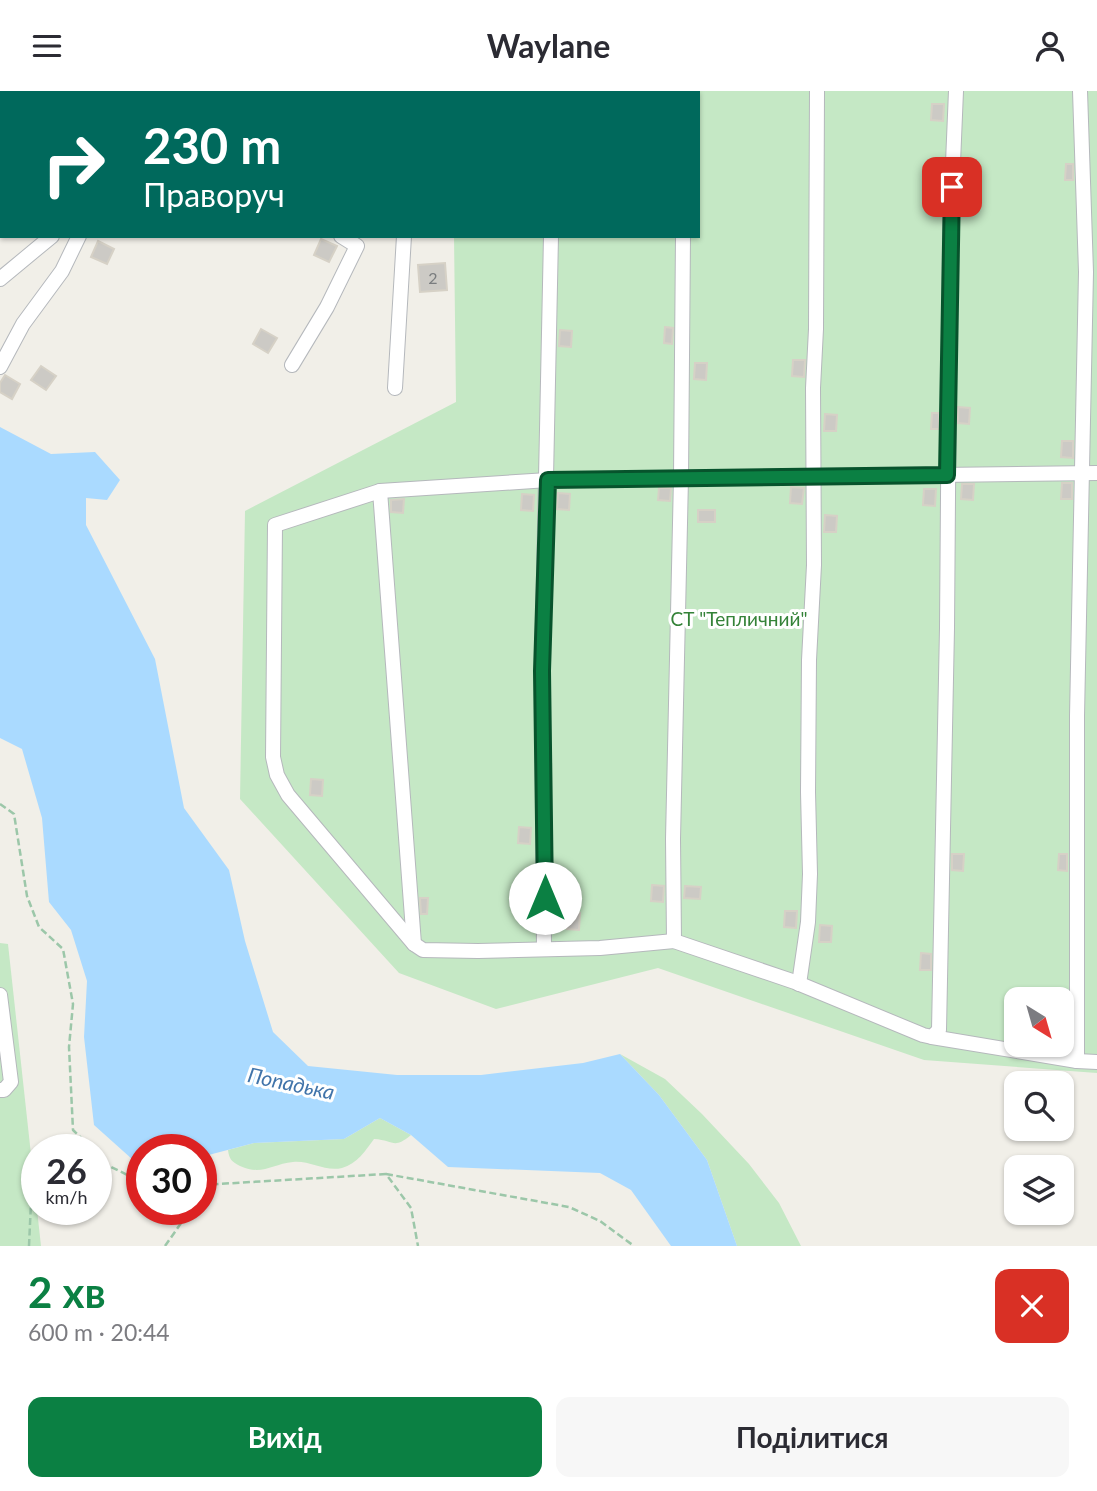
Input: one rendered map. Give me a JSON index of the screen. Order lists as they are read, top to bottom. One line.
{"water":["Попадька"],"parks":["СТ \"Тепличний\""],"house_numbers":["2"],"north":"bottom right","page":{"header":"Waylane","turn":["230 m","Праворуч"],"speed":"26 km/h","limit":"30","heading":["2 хв","600 m · 20:44"],"buttons":["Вихід","Поділитися"]}}
